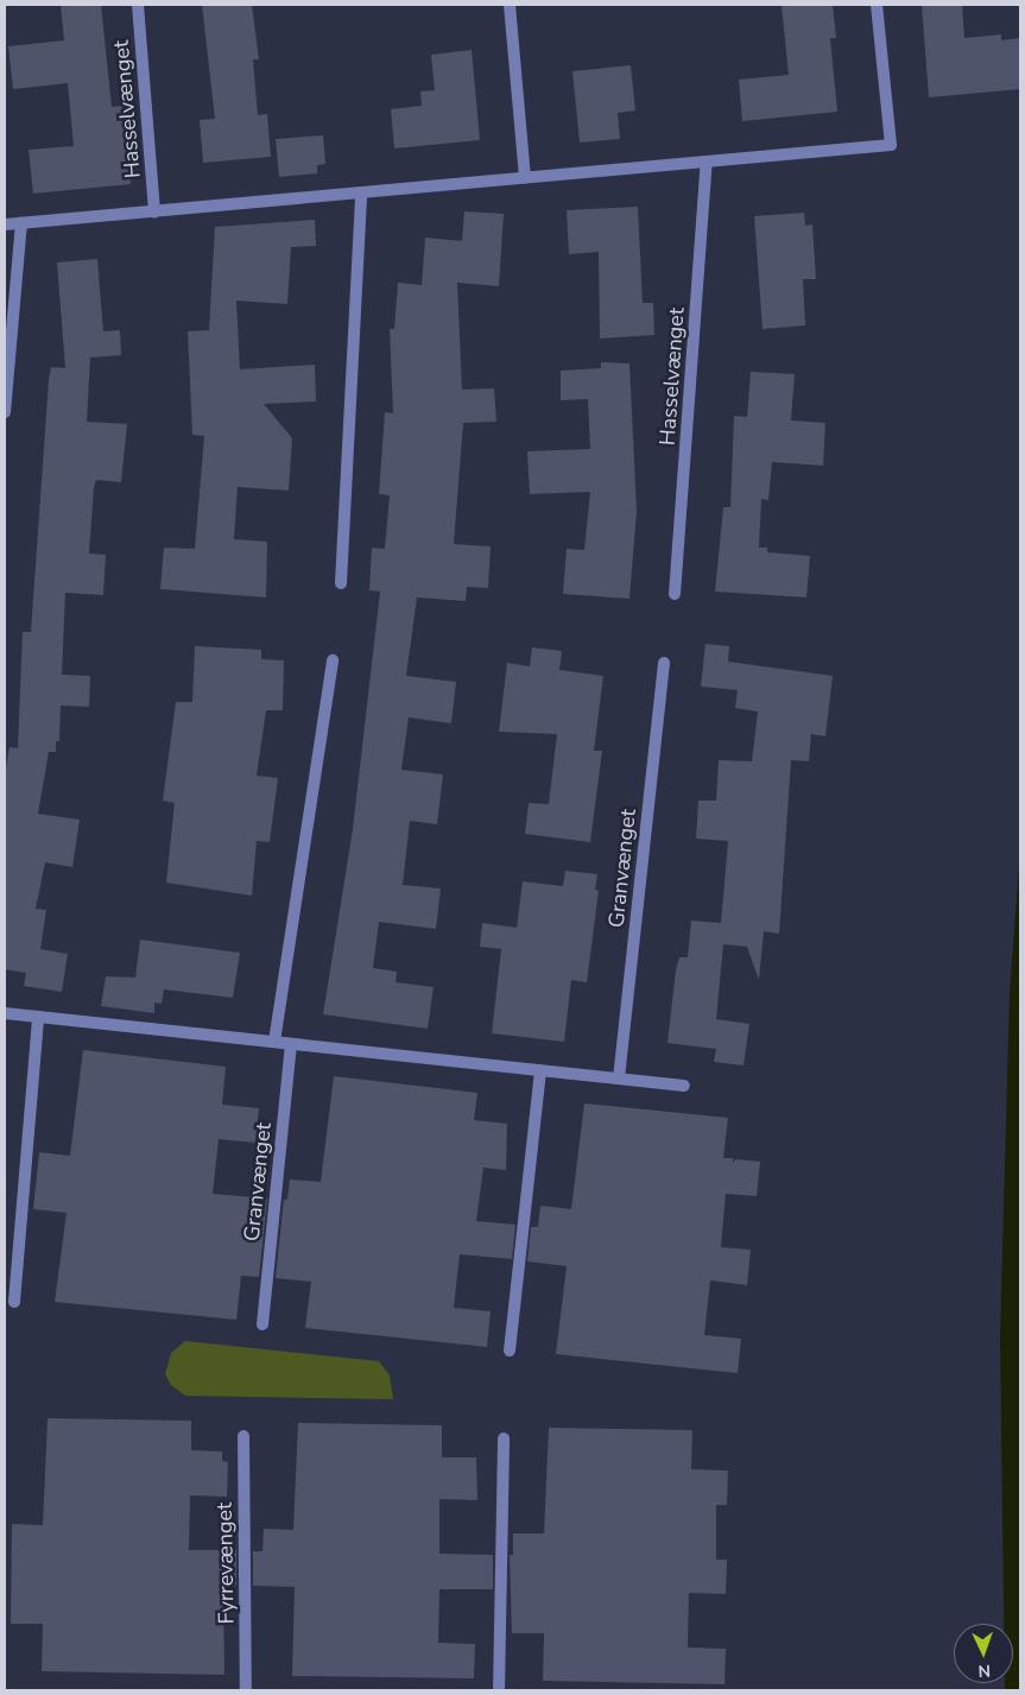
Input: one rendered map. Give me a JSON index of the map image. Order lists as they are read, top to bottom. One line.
{"streets":{"street":["Hasselvænget","Granvænget","Fyrrevænget"]},"north":"bottom"}
